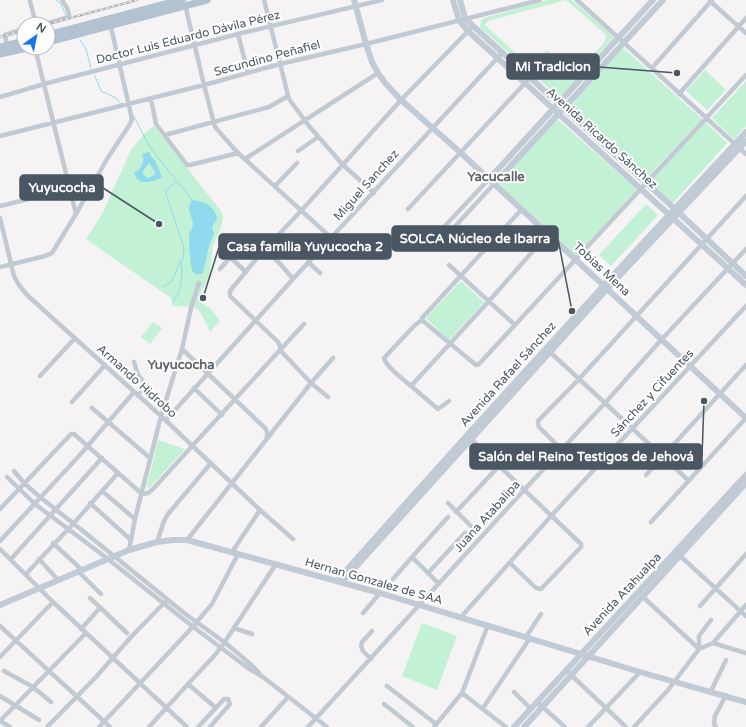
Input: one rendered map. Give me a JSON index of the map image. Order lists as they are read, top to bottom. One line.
{"streets":{"street":["Doctor Luis Eduardo Dávila Pérez","Secundino Peñafiel","Avenida Ricardo Sánchez","Miguel Sanchez","Tobias Mena","Avenida Rafael Sánchez","Armando Hidrobo","Sánchez y Cifuentes","Juana Atabalipa","Hernan Gonzalez de SAA","Avenida Atahualpa"]},"crossings":[["Doctor Luis Eduardo Dávila Pérez","Tobias Mena"],["Secundino Peñafiel","Avenida Ricardo Sánchez"],["Secundino Peñafiel","Tobias Mena"],["Avenida Ricardo Sánchez","Miguel Sanchez"],["Avenida Ricardo Sánchez","Avenida Rafael Sánchez"],["Avenida Ricardo Sánchez","Juana Atabalipa"],["Miguel Sanchez","Tobias Mena"],["Miguel Sanchez","Armando Hidrobo"],["Tobias Mena","Avenida Rafael Sánchez"],["Tobias Mena","Sánchez y Cifuentes"],["Tobias Mena","Juana Atabalipa"],["Avenida Rafael Sánchez","Hernan Gonzalez de SAA"],["Sánchez y Cifuentes","Hernan Gonzalez de SAA"],["Juana Atabalipa","Hernan Gonzalez de SAA"],["Hernan Gonzalez de SAA","Avenida Atahualpa"]],"districts":["Yacucalle","Yuyucocha"],"places":["Mi Tradicion","Yuyucocha","Casa familia Yuyucocha 2","SOLCA Núcleo de Ibarra","Salón del Reino Testigos de Jehová"],"north":"top right"}
